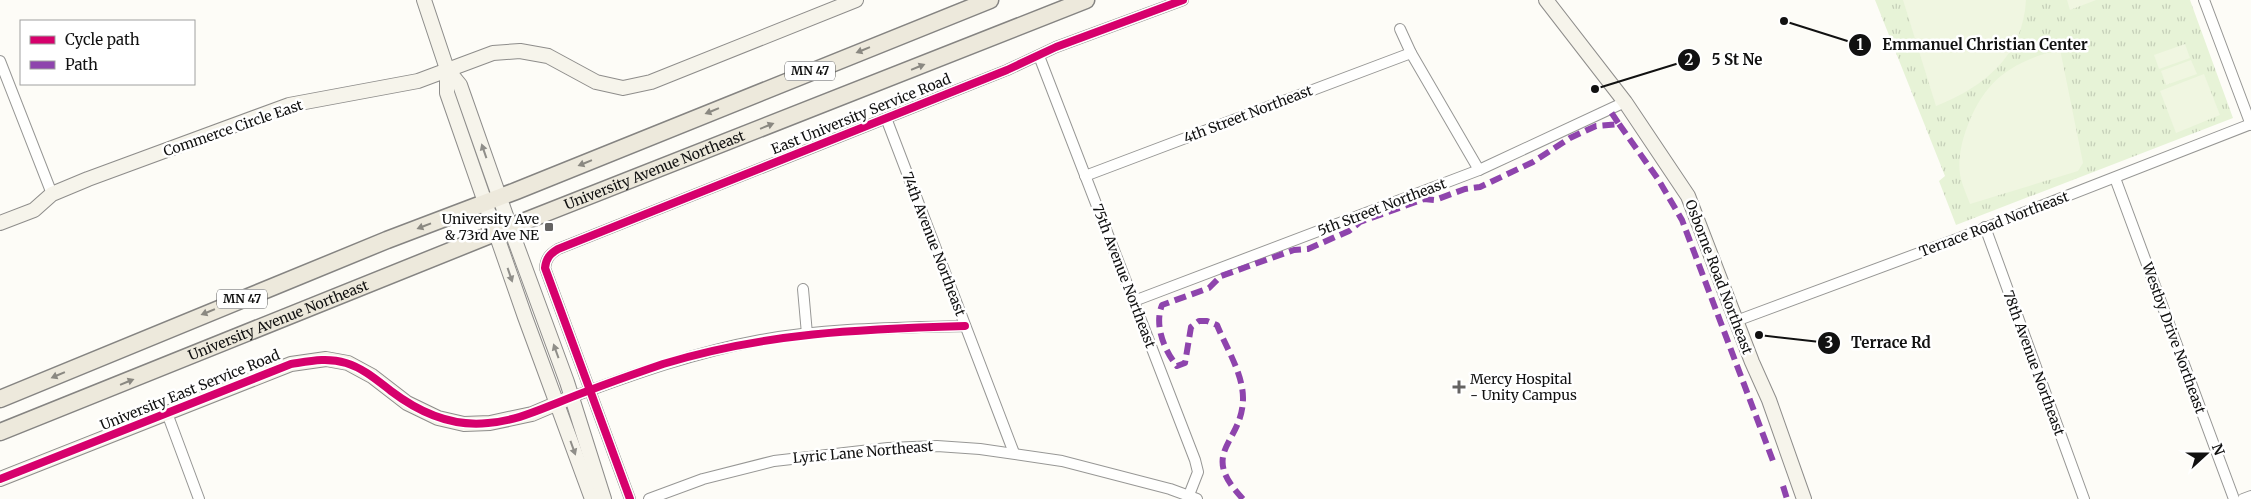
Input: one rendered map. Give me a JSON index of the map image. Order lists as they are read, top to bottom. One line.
{"streets":{"main road":["MN 47","University Avenue Northeast"],"street":["East University Service Road","4th Street Northeast","Commerce Circle East","5th Street Northeast","Terrace Road Northeast","74th Avenue Northeast","75th Avenue Northeast","Osborne Road Northeast","Westby Drive Northeast","78th Avenue Northeast","University East Service Road","Lyric Lane Northeast"]},"crossings":[["East University Service Road","74th Avenue Northeast"],["East University Service Road","75th Avenue Northeast"],["4th Street Northeast","75th Avenue Northeast"],["5th Street Northeast","75th Avenue Northeast"],["5th Street Northeast","Osborne Road Northeast"],["Terrace Road Northeast","Osborne Road Northeast"],["Terrace Road Northeast","Westby Drive Northeast"],["Terrace Road Northeast","78th Avenue Northeast"],["74th Avenue Northeast","Lyric Lane Northeast"],["75th Avenue Northeast","Lyric Lane Northeast"]],"places":{"other":["Emmanuel Christian Center","5 St Ne","Terrace Rd"],"transit":["University Ave & 73rd Ave NE"],"health":["Mercy Hospital - Unity Campus"]},"legend":["Cycle path","Path"],"north":"right"}
